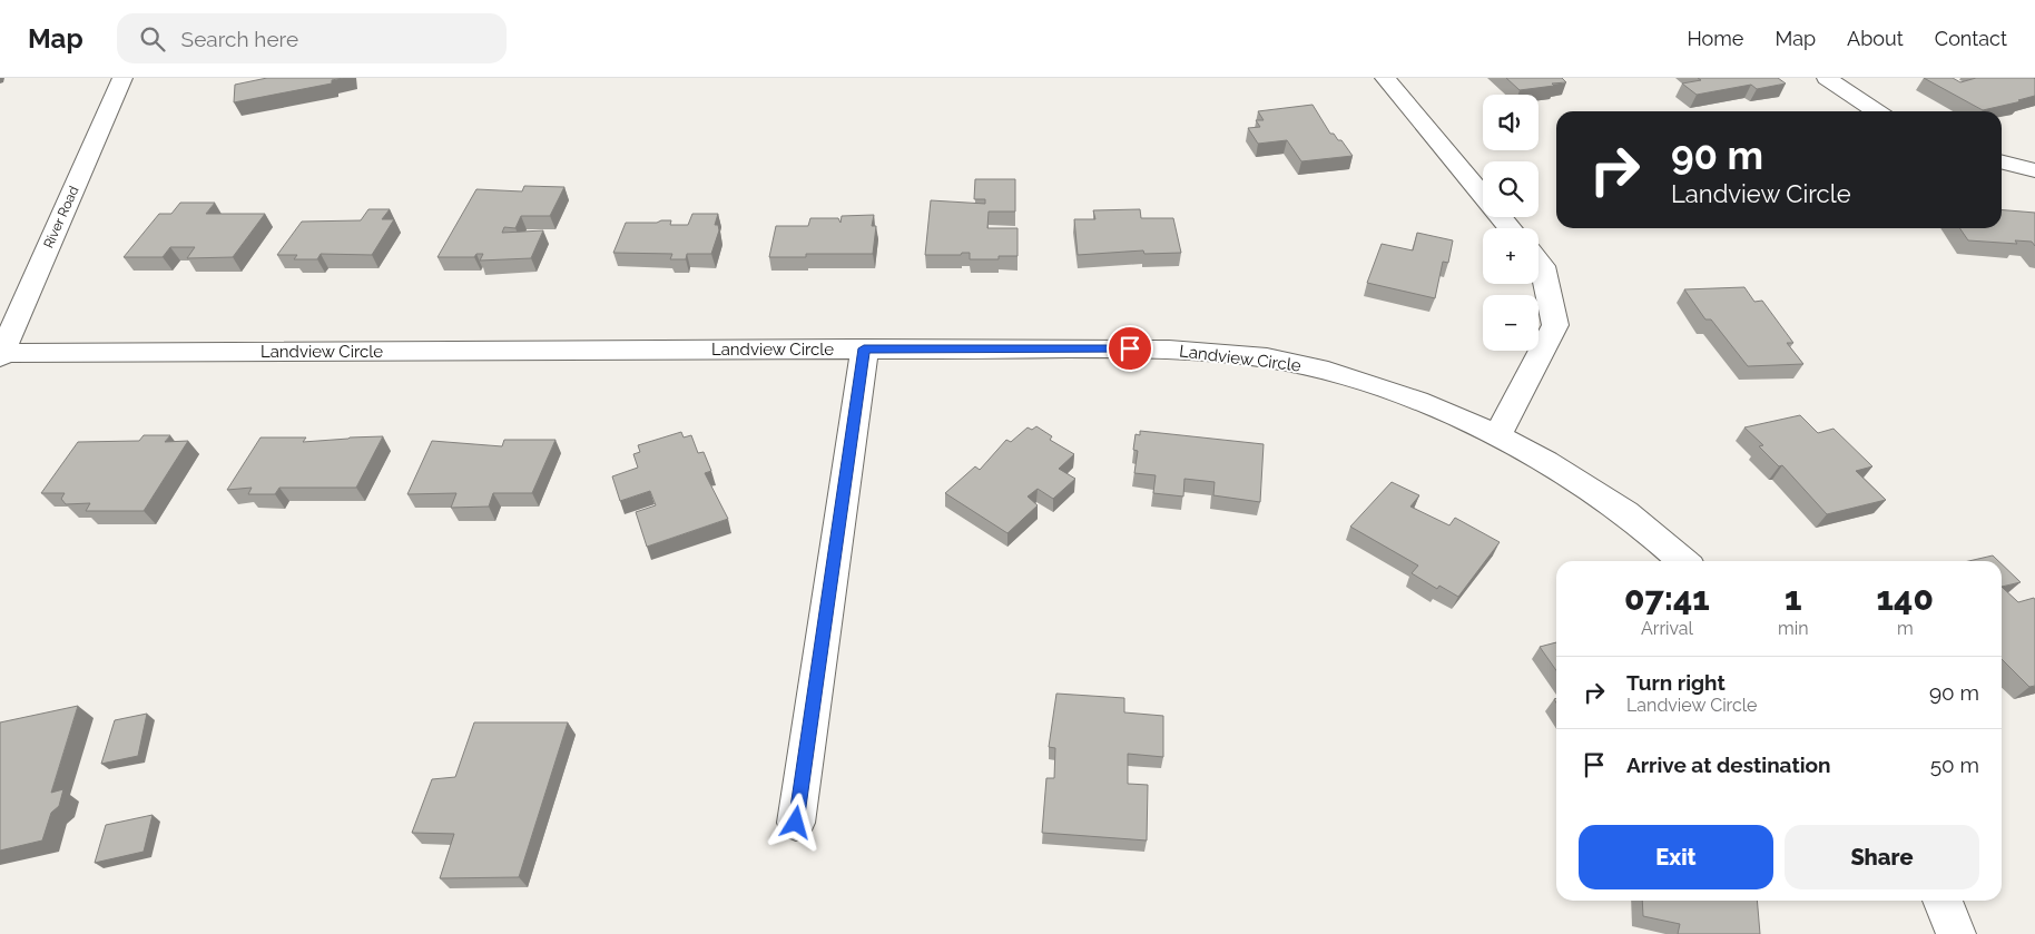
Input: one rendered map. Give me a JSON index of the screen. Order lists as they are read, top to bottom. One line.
{"streets":{"street":["River Road","Landview Circle"]},"crossings":[["River Road","Landview Circle"]],"page":{"header":"Map","search":"Search here","nav":["Home","Map","About","Contact"],"map_buttons":["+","−"],"turn":["90 m","Landview Circle"],"eta":["07:41","Arrival","1","min","140","m"],"list":[{"name":"Turn right","note":"Landview Circle","value":"90 m"},{"name":"Arrive at destination","value":"50 m"}],"buttons":["Exit","Share"]}}
